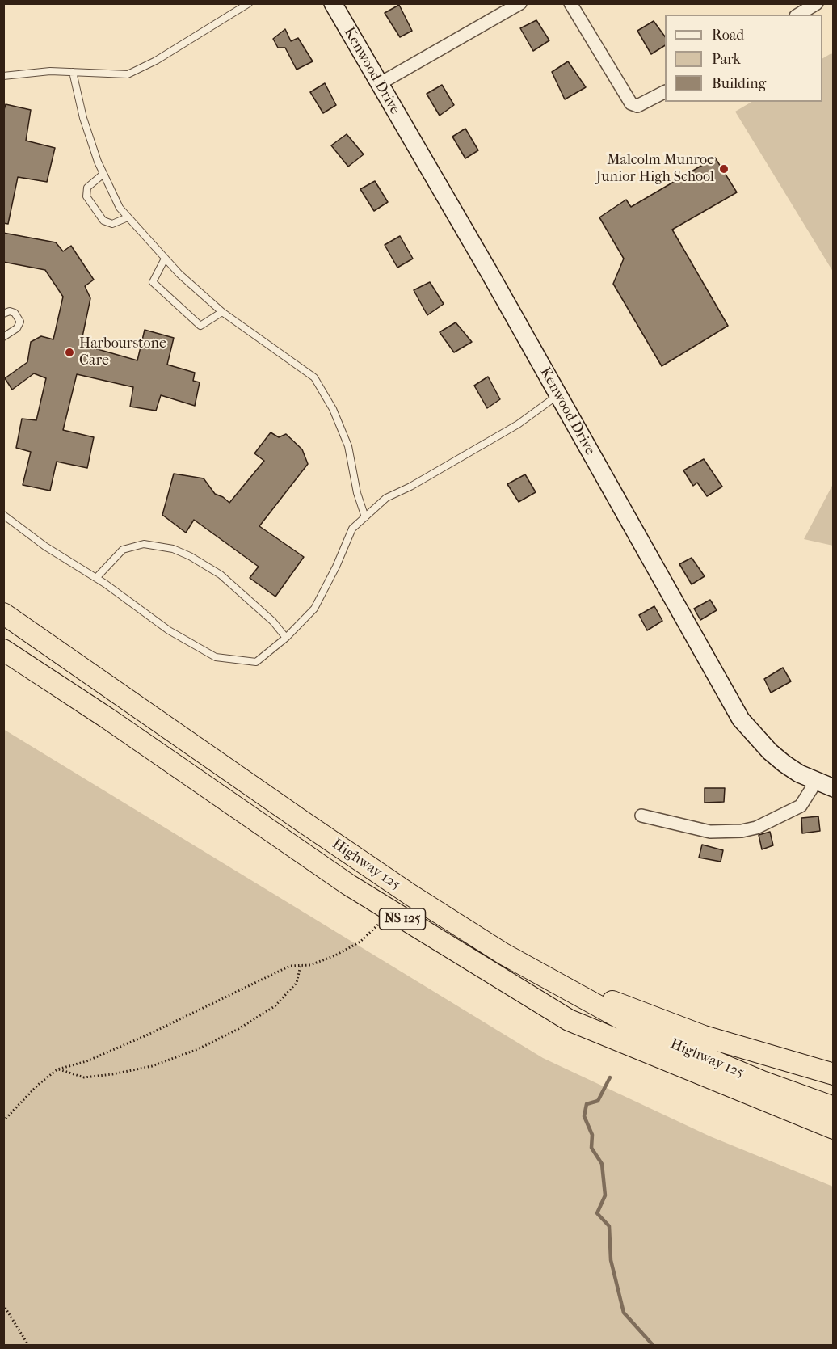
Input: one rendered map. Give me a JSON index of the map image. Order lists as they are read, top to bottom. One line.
{"streets":{"highway":["Highway 125","NS 125"],"street":["Kenwood Drive"]},"places":["Malcolm Munroe Junior High School","Harbourstone Care"],"legend":["Road","Park","Building"]}
